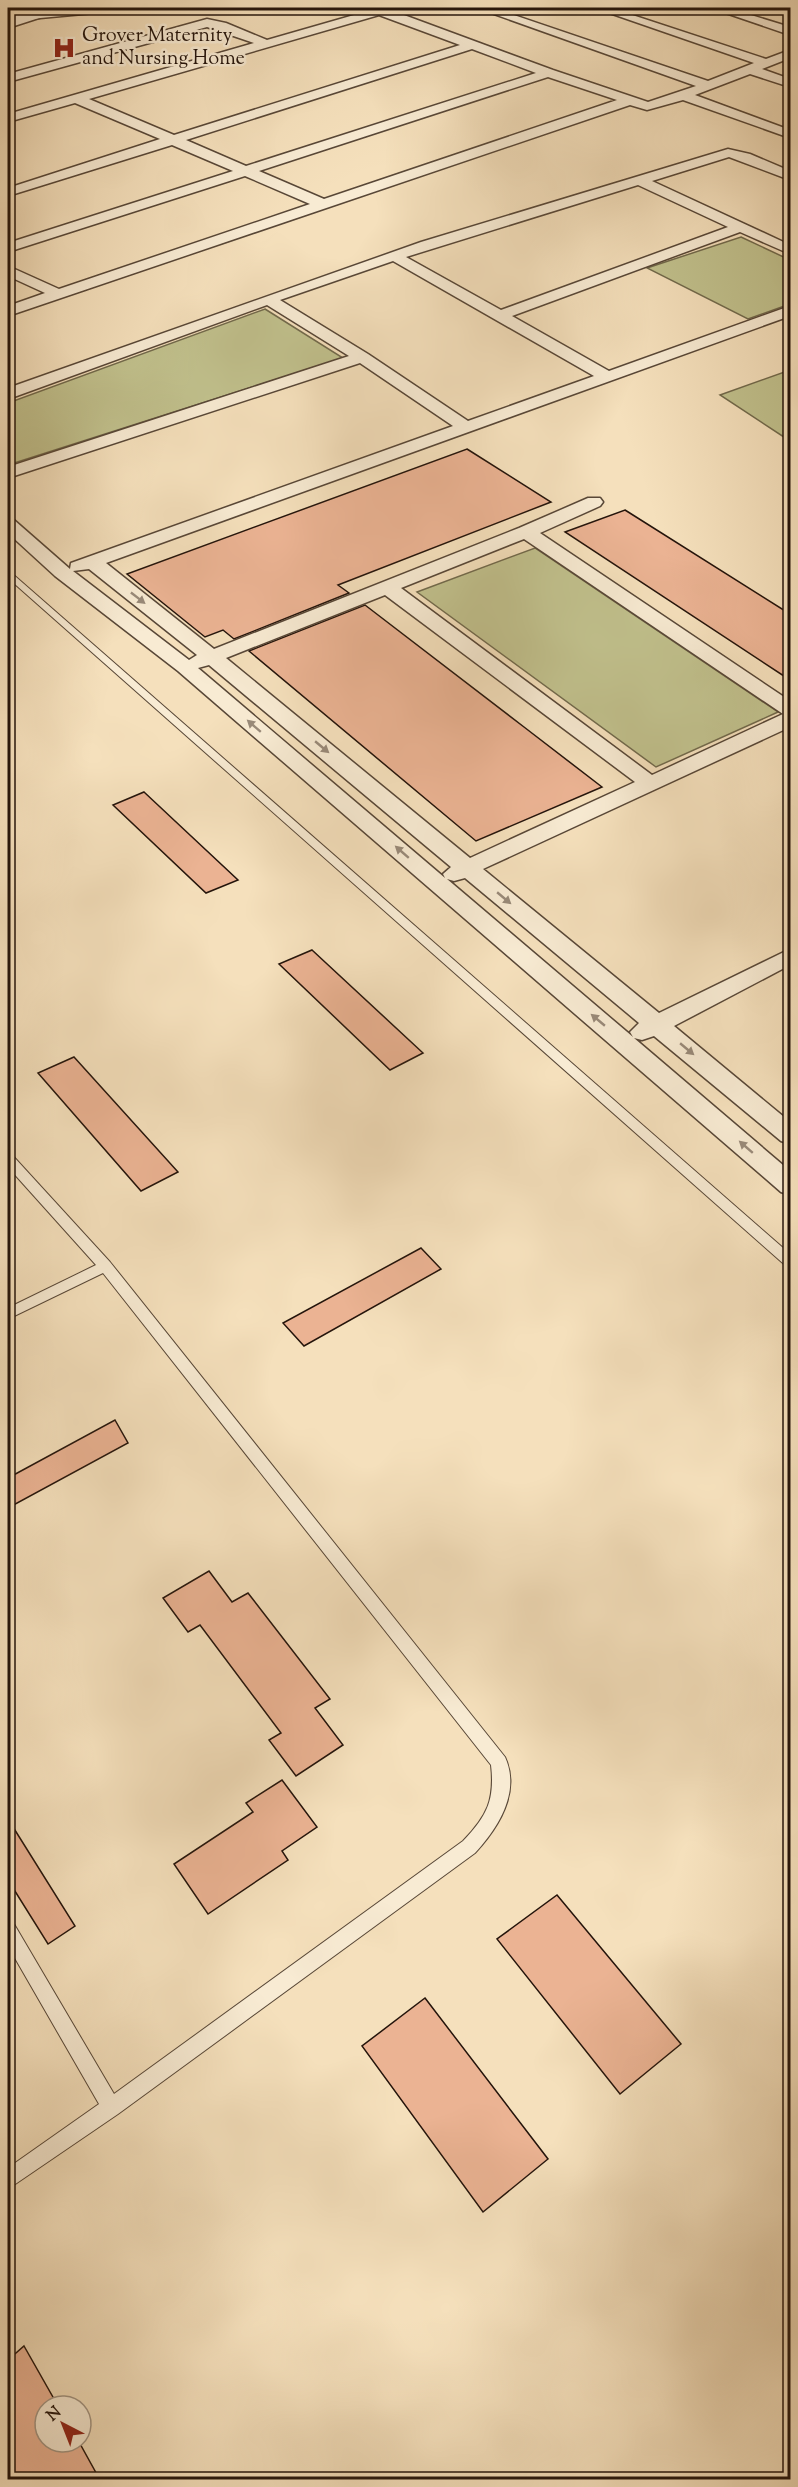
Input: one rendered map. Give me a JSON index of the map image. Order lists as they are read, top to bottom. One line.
{"places":{"hospital":["Grover Maternity and Nursing Home"]},"north":"top left"}
